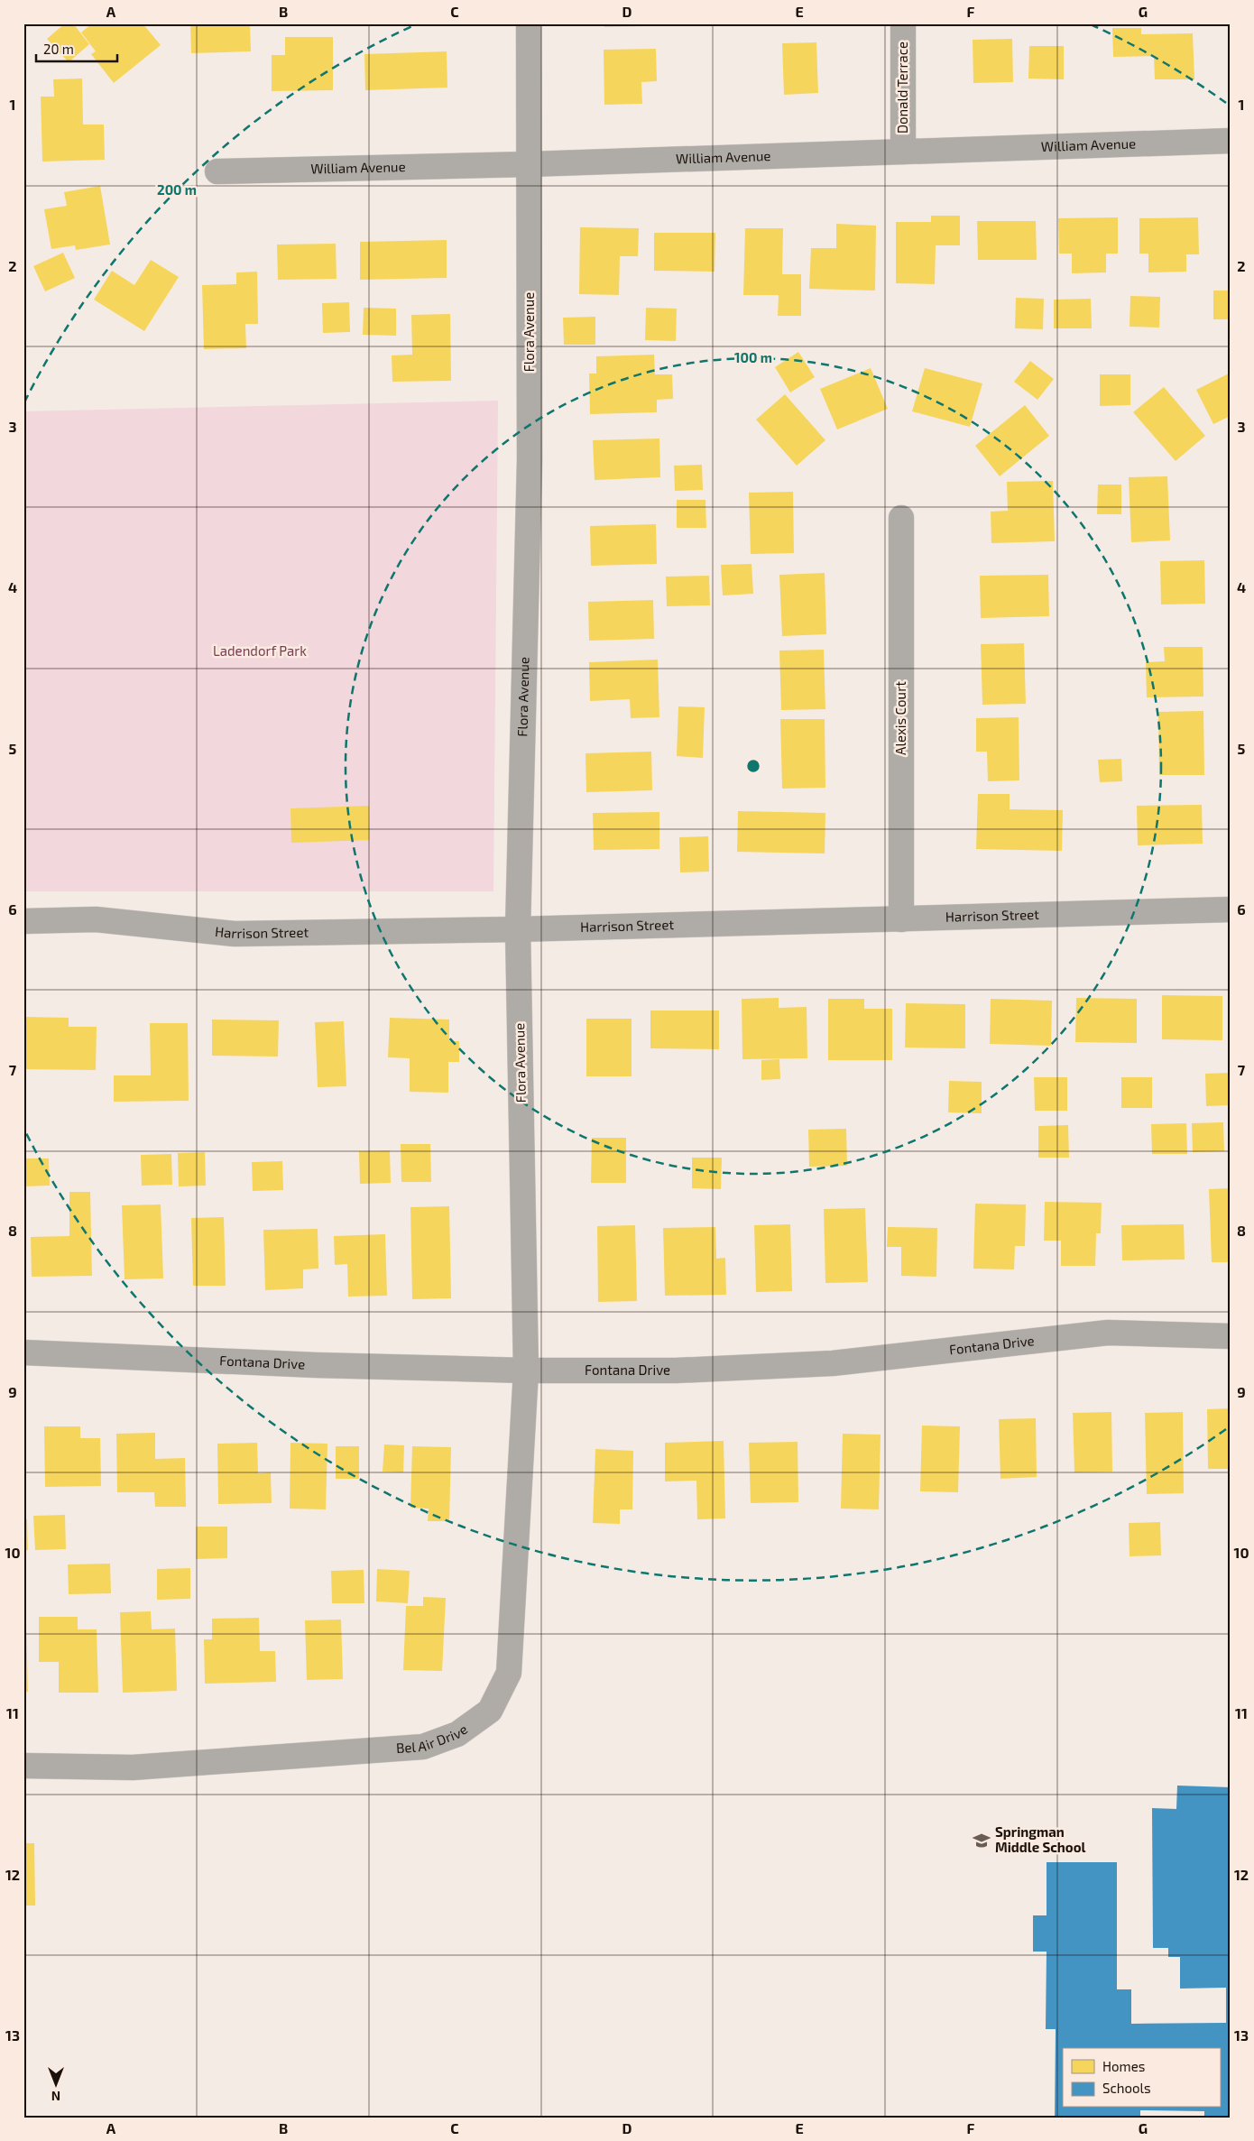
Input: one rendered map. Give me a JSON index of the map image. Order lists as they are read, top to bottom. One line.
{"streets":{"street":["Donald Terrace","William Avenue","Flora Avenue","Alexis Court","Harrison Street","Fontana Drive","Bel Air Drive"]},"crossings":[["Donald Terrace","William Avenue"],["William Avenue","Flora Avenue"],["Flora Avenue","Harrison Street"],["Flora Avenue","Fontana Drive"],["Flora Avenue","Bel Air Drive"],["Alexis Court","Harrison Street"],["Fontana Drive","Bel Air Drive"]],"parks":["Ladendorf Park"],"places":{"school or university":["Springman Middle School"]},"legend":["Homes","Schools"],"scale_bar":"20 m","north":"bottom","grid":{"columns":["A","B","C","D","E","F","G"],"rows":["1","2","3","4","5","6","7","8","9","10","11","12","13"]},"rings":["200 m","100 m"]}
